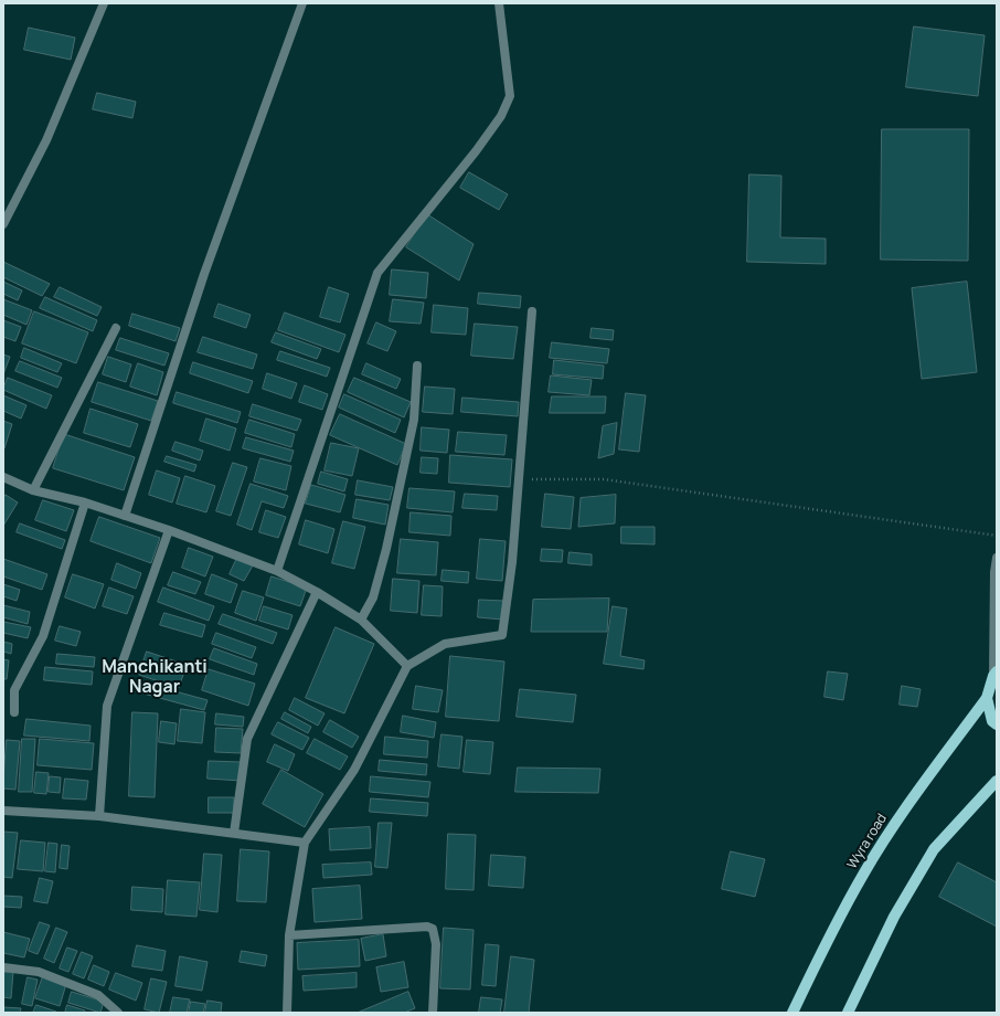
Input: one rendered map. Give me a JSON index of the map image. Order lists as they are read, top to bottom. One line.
{"streets":{"main road":["Wyra road"]},"districts":["Manchikanti Nagar"]}
